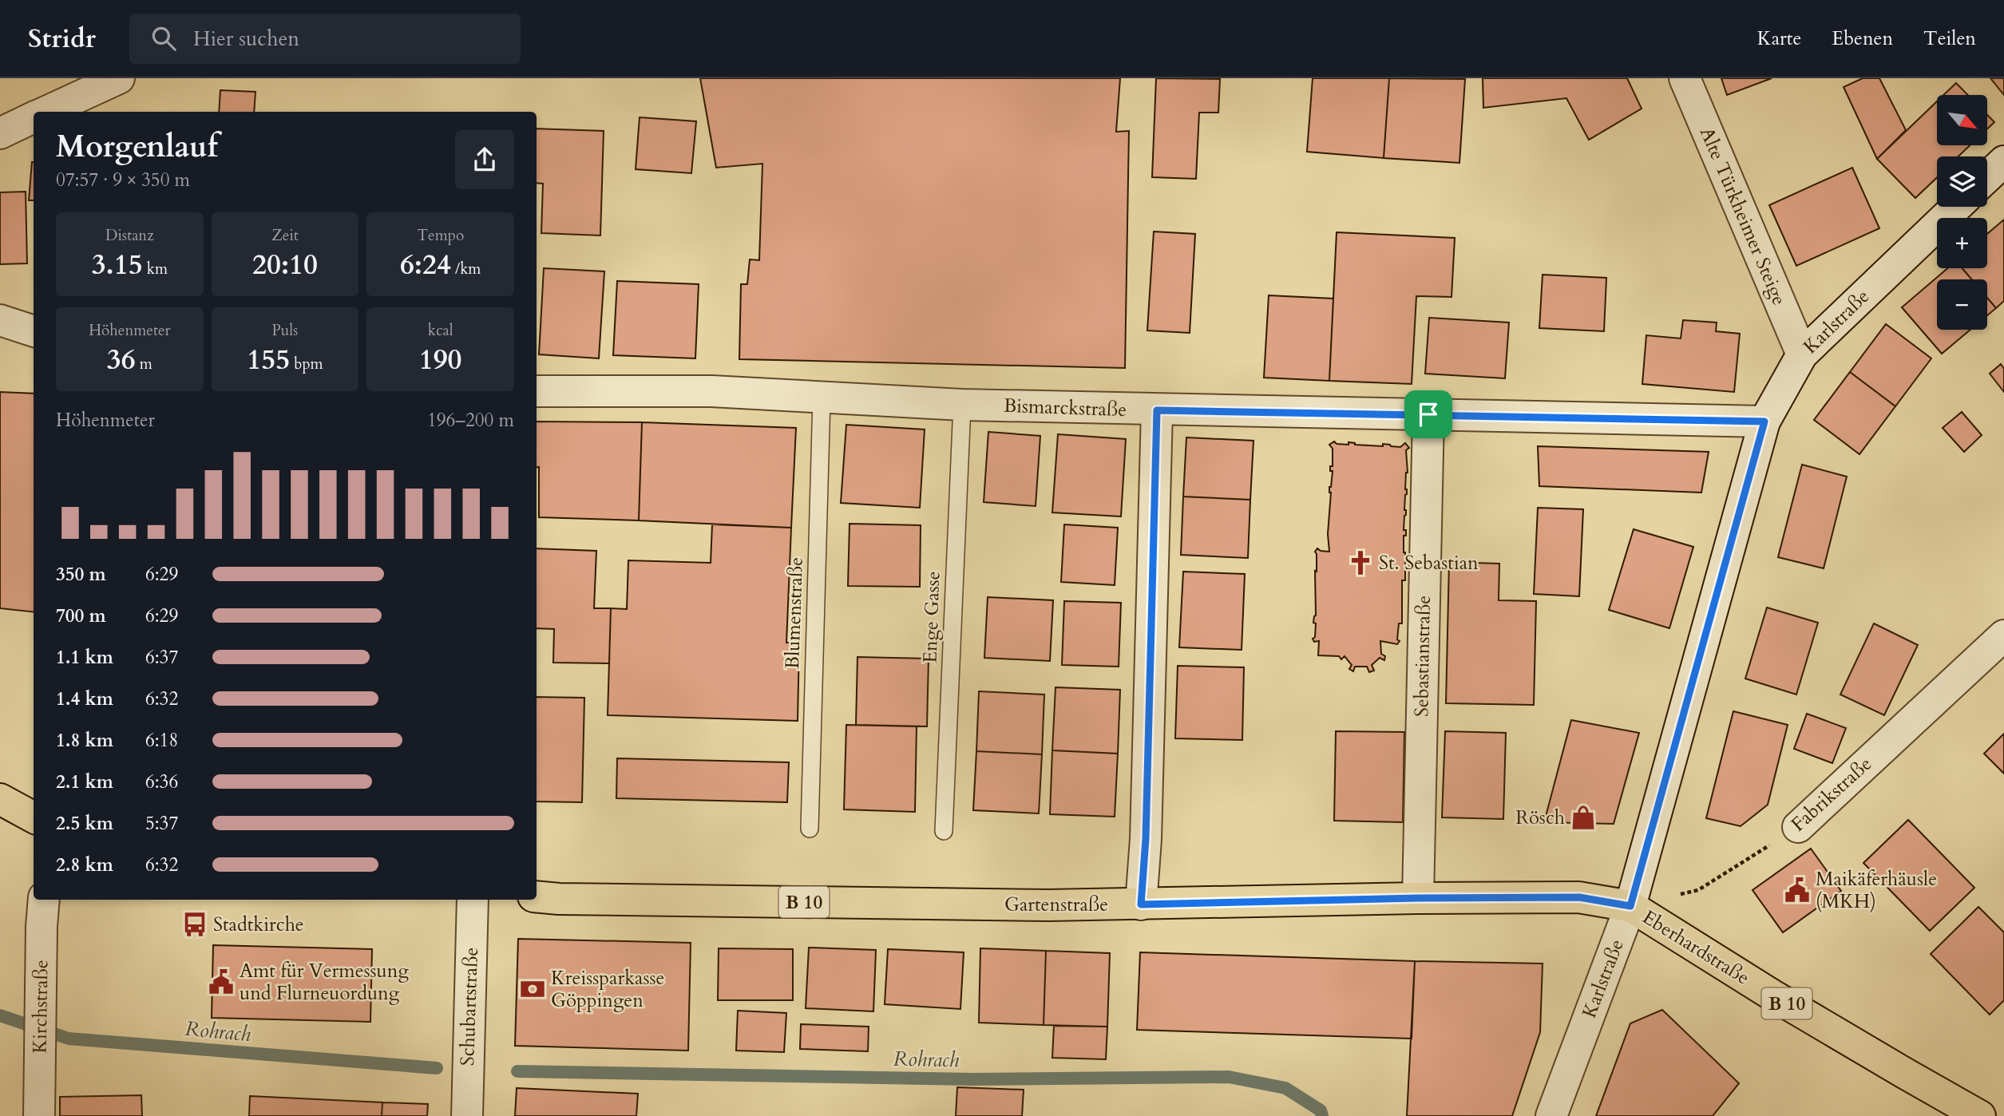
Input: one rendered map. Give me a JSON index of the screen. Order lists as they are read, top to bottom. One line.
{"streets":{"main road":["B 10","Gartenstraße","Eberhardstraße"],"street":["Alte Türkheimer Steige","Karlstraße","Bismarckstraße","Sebastianstraße","Fabrikstraße","Kirchstraße","Schubartstraße"],"lane":["Blumenstraße","Enge Gasse"]},"crossings":[["Alte Türkheimer Steige","Karlstraße"],["Karlstraße","Bismarckstraße"],["Karlstraße","Fabrikstraße"],["Karlstraße","Eberhardstraße"],["Bismarckstraße","Blumenstraße"],["Bismarckstraße","Enge Gasse"],["Bismarckstraße","Sebastianstraße"],["Sebastianstraße","Gartenstraße"],["Fabrikstraße","Eberhardstraße"],["Gartenstraße","Eberhardstraße"]],"water":["Rohrach"],"places":{"church":["St. Sebastian"],"shop":["Rösch"],"public building":["Maikäferhäusle (MKH)","Amt für Vermessung und Flurneuordung"],"bus stop":["Stadtkirche"],"bank":["Kreissparkasse Göppingen"]},"north":"bottom right","page":{"header":"Stridr","search":"Hier suchen","nav":["Karte","Ebenen","Teilen"],"map_buttons":["+","−"],"heading":["Morgenlauf","07:57 · 9 × 350 m"],"stats":[["Distanz","3.15 km"],["Zeit","20:10"],["Tempo","6:24 /km"],["Höhenmeter","36 m"],["Puls","155 bpm"],["kcal","190"]],"chart":["Höhenmeter","196–200 m"],"list":[{"name":"350 m","note":"6:29"},{"name":"700 m","note":"6:29"},{"name":"1.1 km","note":"6:37"},{"name":"1.4 km","note":"6:32"},{"name":"1.8 km","note":"6:18"},{"name":"2.1 km","note":"6:36"},{"name":"2.5 km","note":"5:37"},{"name":"2.8 km","note":"6:32"}]}}
